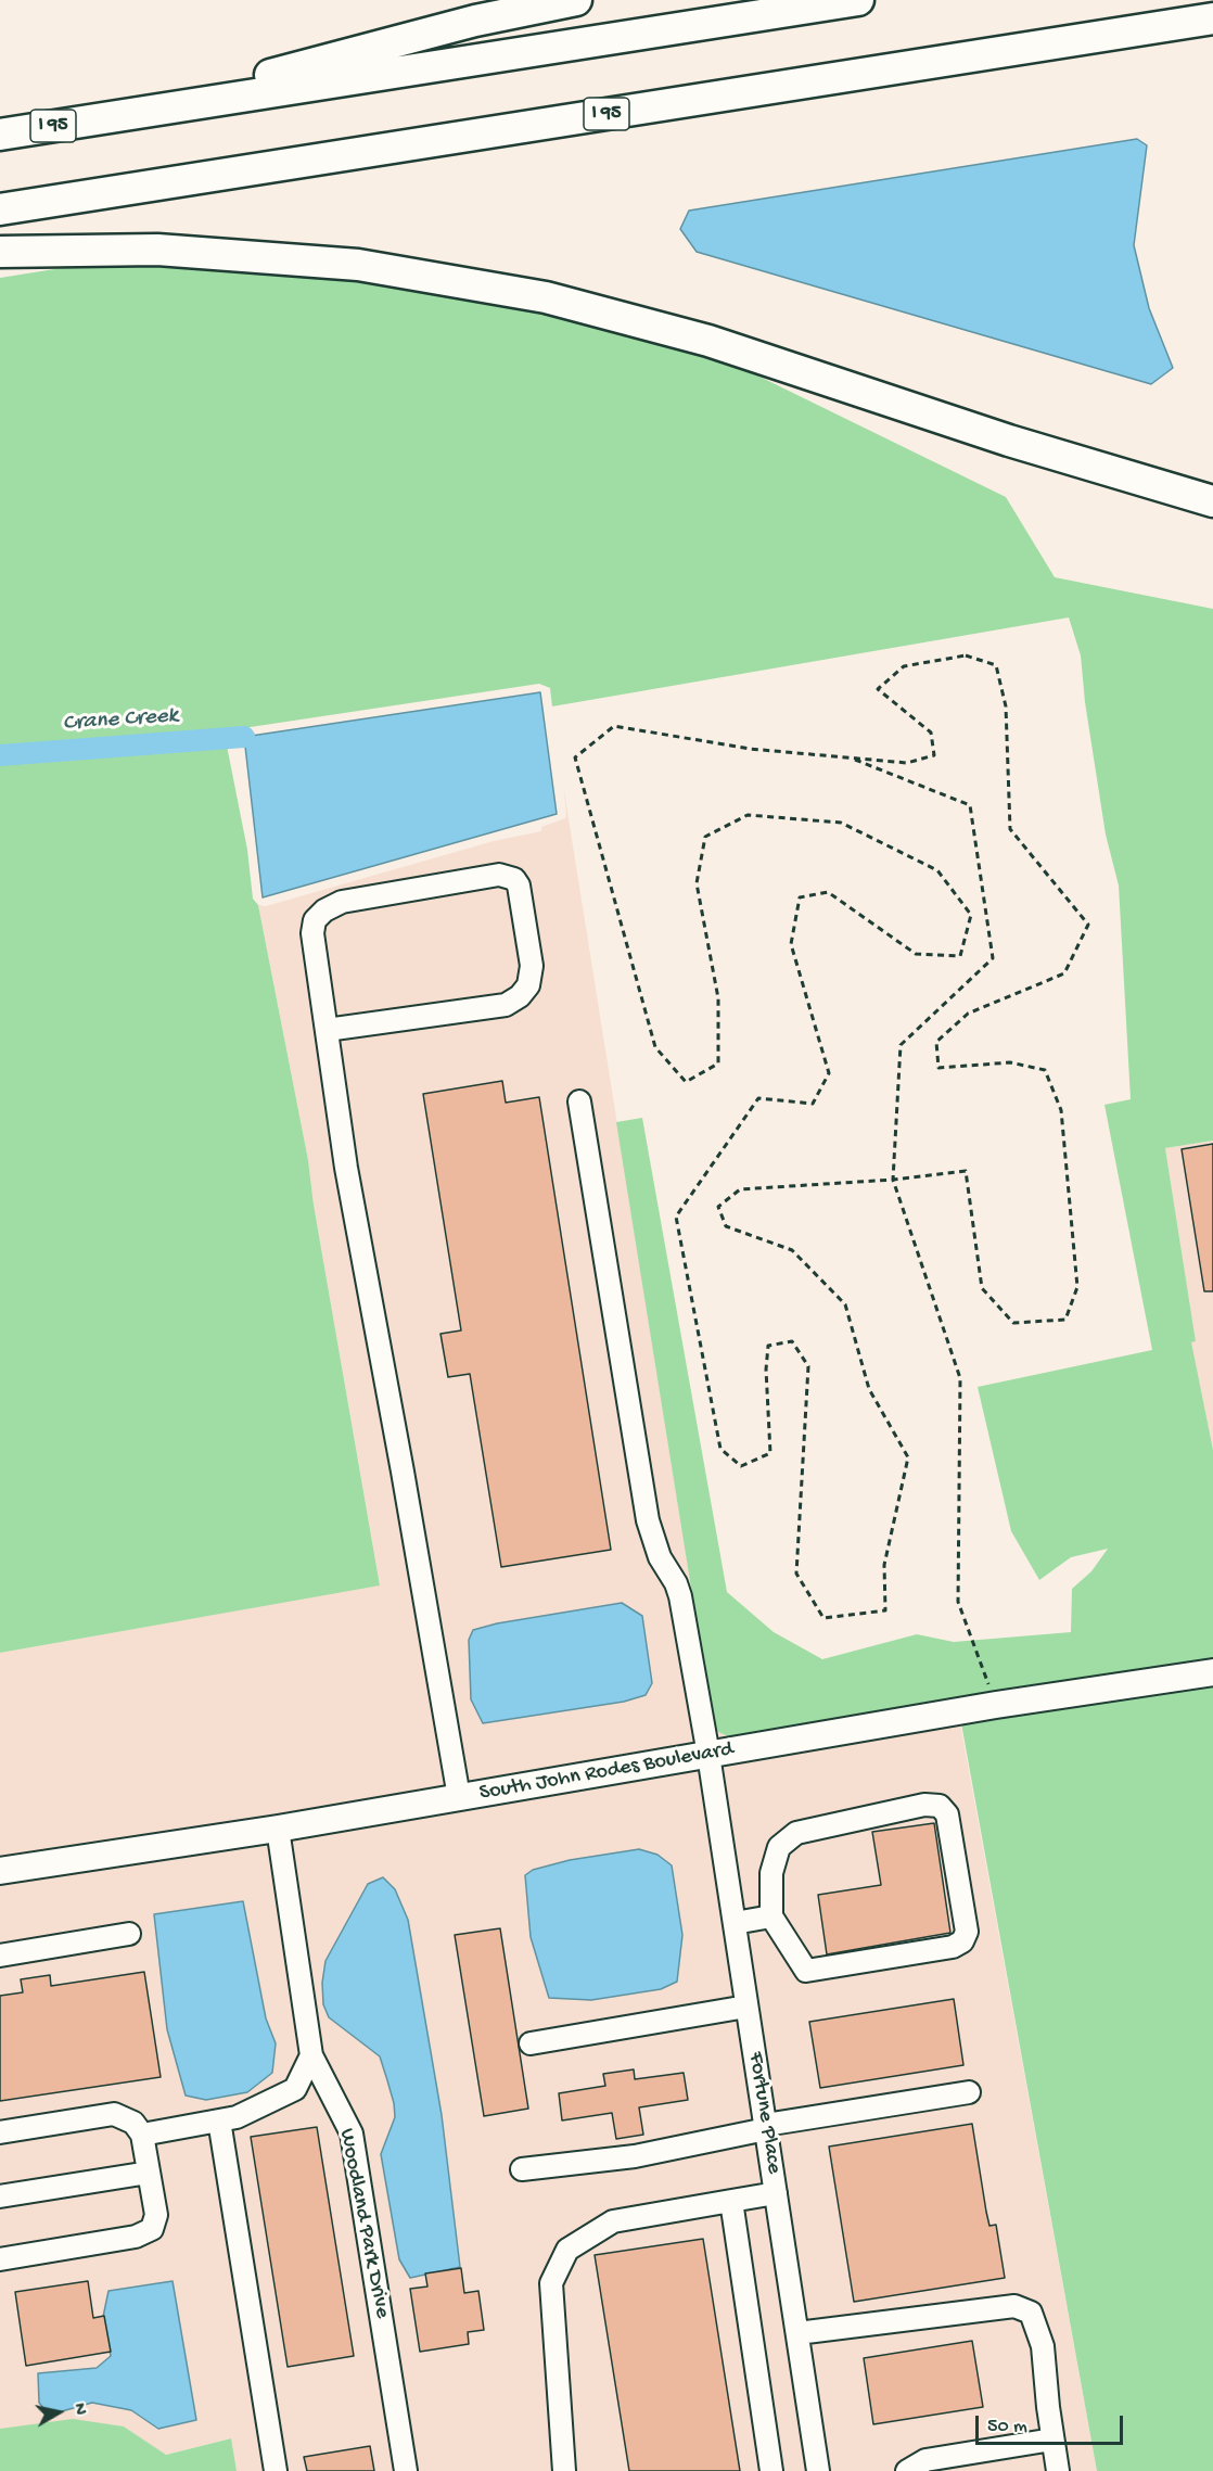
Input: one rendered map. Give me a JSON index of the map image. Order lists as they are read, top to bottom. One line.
{"streets":{"highway":["I 95"],"main road":["South John Rodes Boulevard"],"street":["Fortune Place","Woodland Park Drive"]},"crossings":[["South John Rodes Boulevard","Fortune Place"],["South John Rodes Boulevard","Woodland Park Drive"]],"water":["Crane Creek"],"scale_bar":"50 m","north":"right"}
